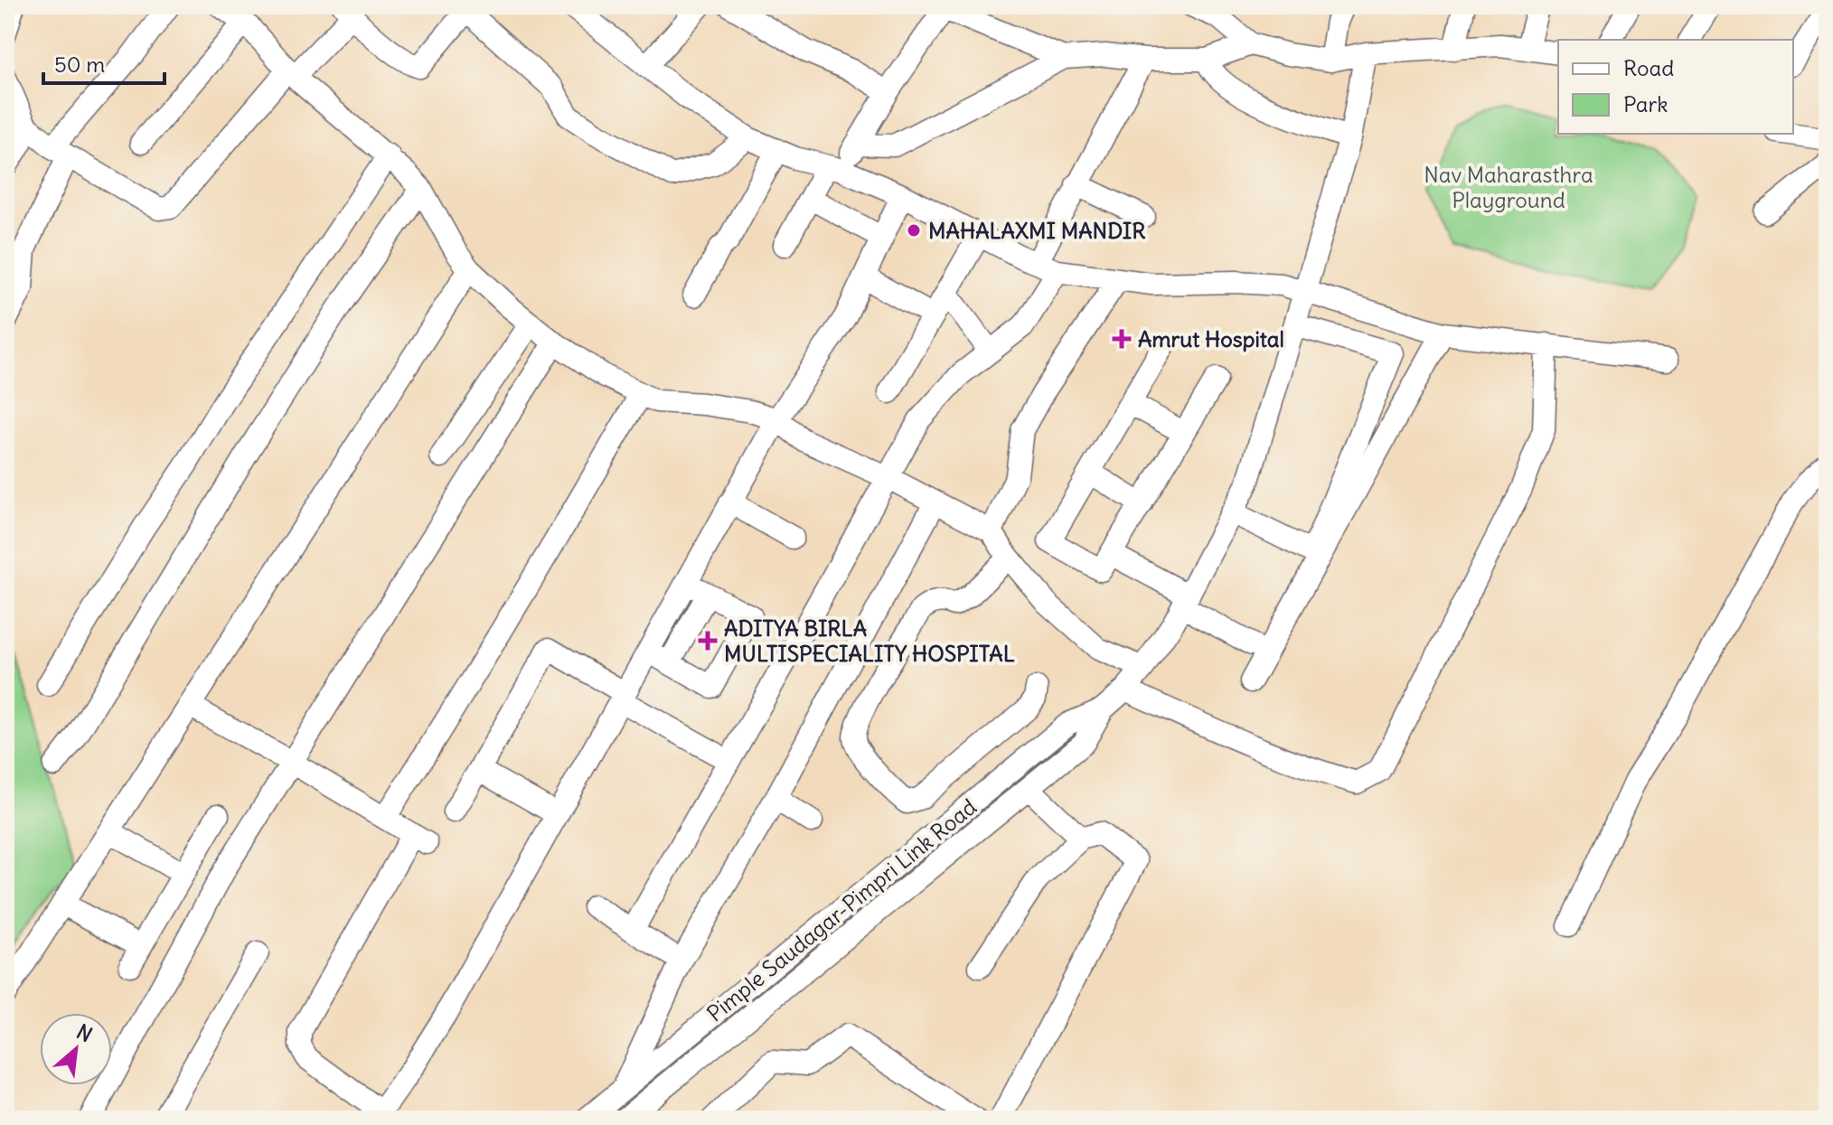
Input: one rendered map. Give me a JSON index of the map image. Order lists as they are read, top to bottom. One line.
{"streets":{"street":["Pimple Saudagar-Pimpri Link Road"]},"parks":["Nav Maharasthra Playground"],"places":{"other":["MAHALAXMI MANDIR"],"health":["Amrut Hospital","ADITYA BIRLA MULTISPECIALITY HOSPITAL"]},"legend":["Road","Park"],"scale_bar":"50 m","north":"top right"}
